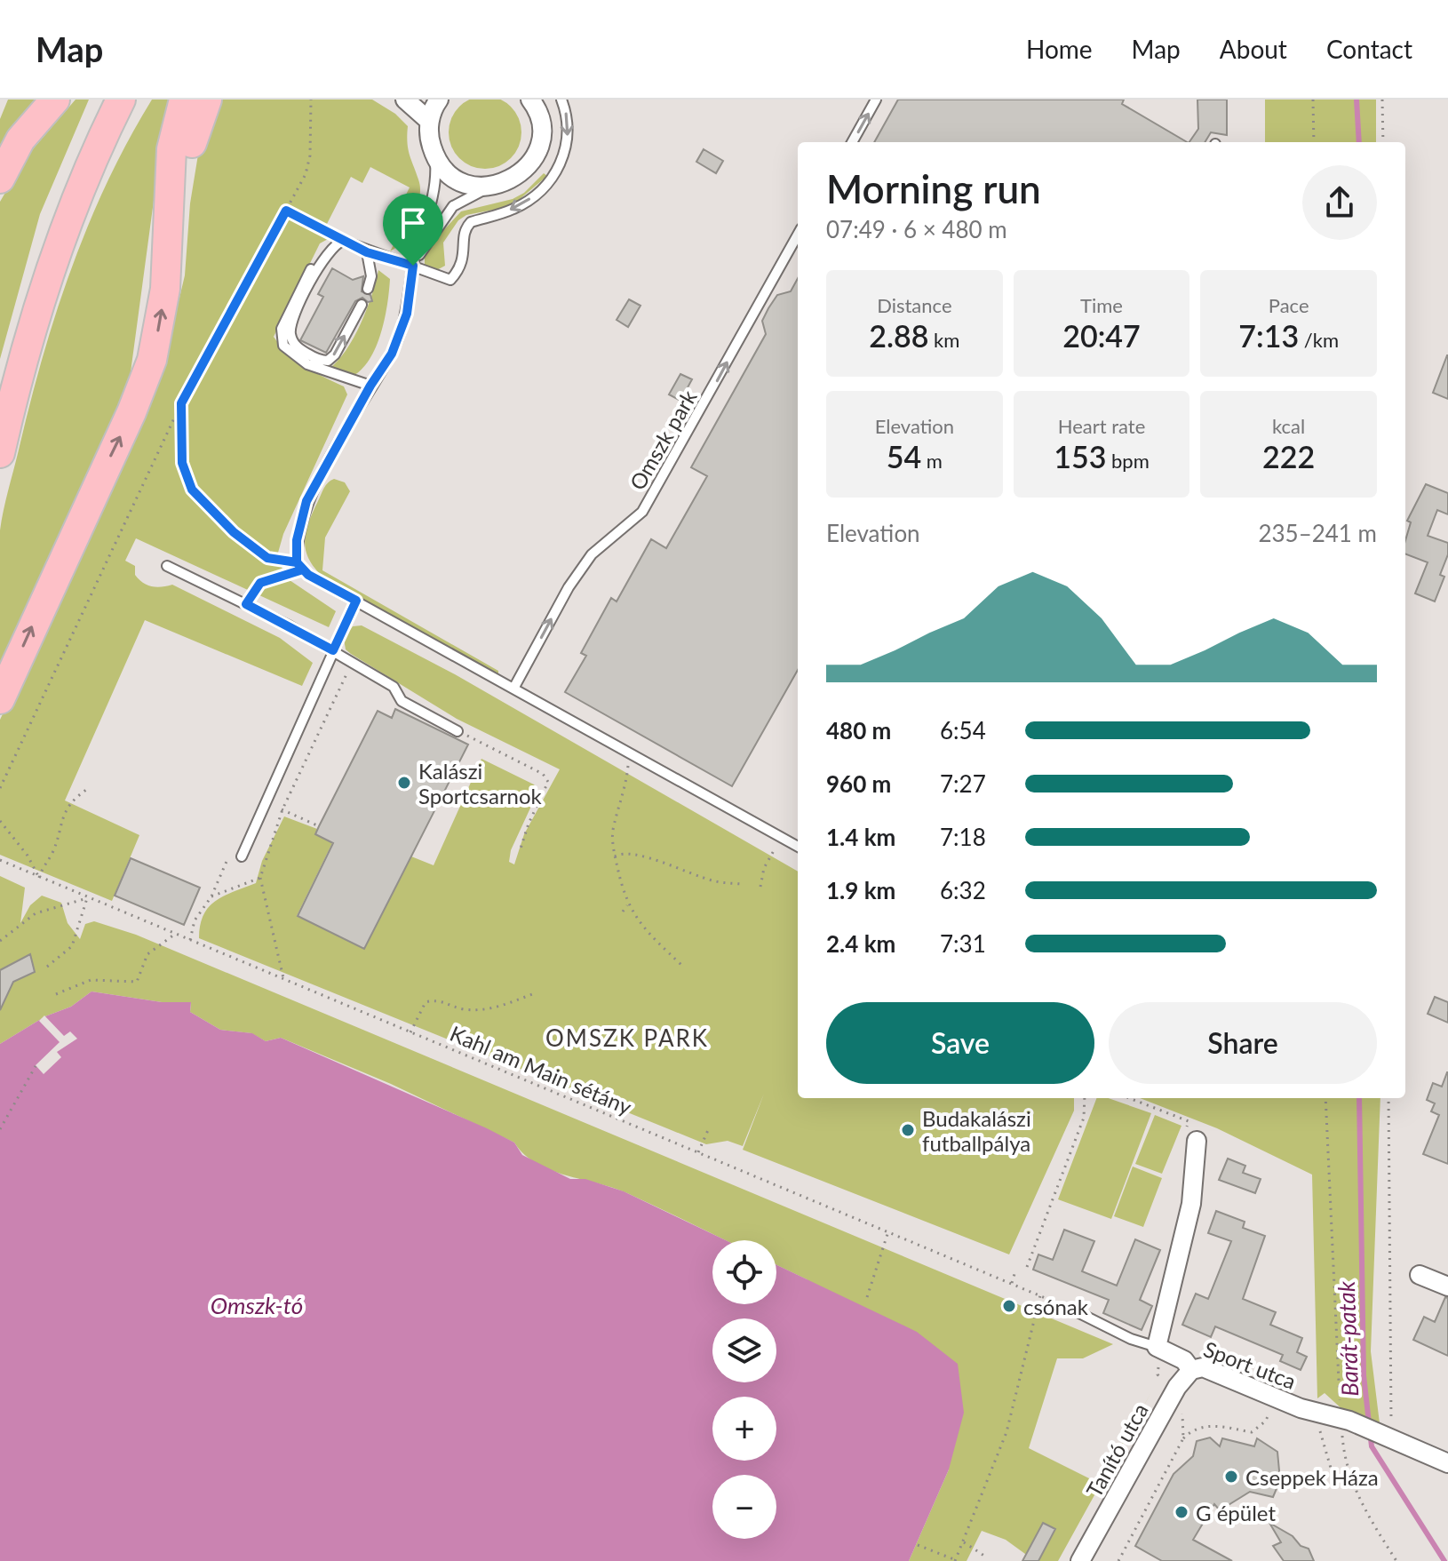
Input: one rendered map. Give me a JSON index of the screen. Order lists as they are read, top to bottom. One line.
{"streets":{"street":["Sport utca","Tanító utca"],"lane":["Omszk park"],"path":["Kahl am Main sétány"]},"crossings":[["Sport utca","Tanító utca"]],"one_way":["Omszk park"],"districts":["OMSZK PARK"],"water":["Omszk-tó","Barát-patak"],"places":["Kalászi Sportcsarnok","Budakalászi futballpálya","csónak","Cseppek Háza","G épület"],"page":{"header":"Map","nav":["Home","Map","About","Contact"],"heading":["Morning run","07:49 · 6 × 480 m"],"stats":[["Distance","2.88 km"],["Time","20:47"],["Pace","7:13 /km"],["Elevation","54 m"],["Heart rate","153 bpm"],["kcal","222"]],"chart":["Elevation","235–241 m"],"list":[{"name":"480 m","note":"6:54"},{"name":"960 m","note":"7:27"},{"name":"1.4 km","note":"7:18"},{"name":"1.9 km","note":"6:32"},{"name":"2.4 km","note":"7:31"}],"buttons":["Save","Share"],"map_buttons":["+","−"]}}
